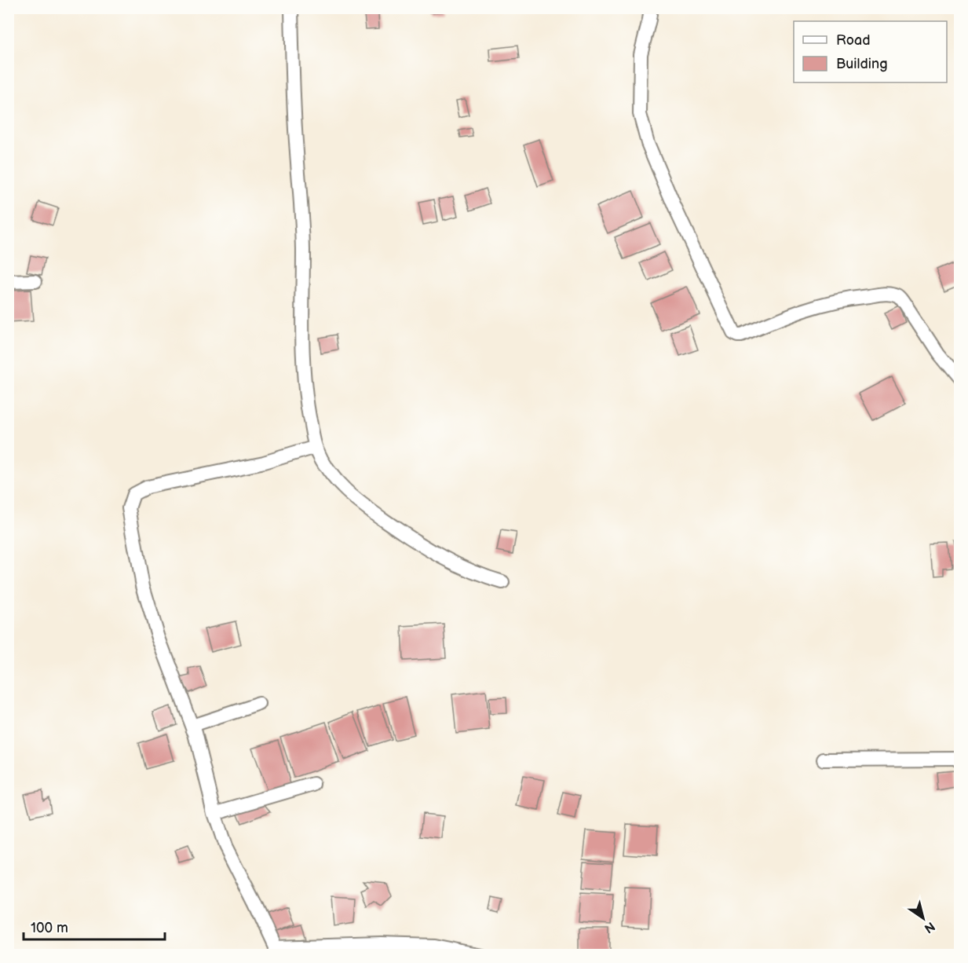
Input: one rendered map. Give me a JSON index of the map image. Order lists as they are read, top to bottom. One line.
{"legend":["Road","Building"],"scale_bar":"100 m","north":"bottom right"}
